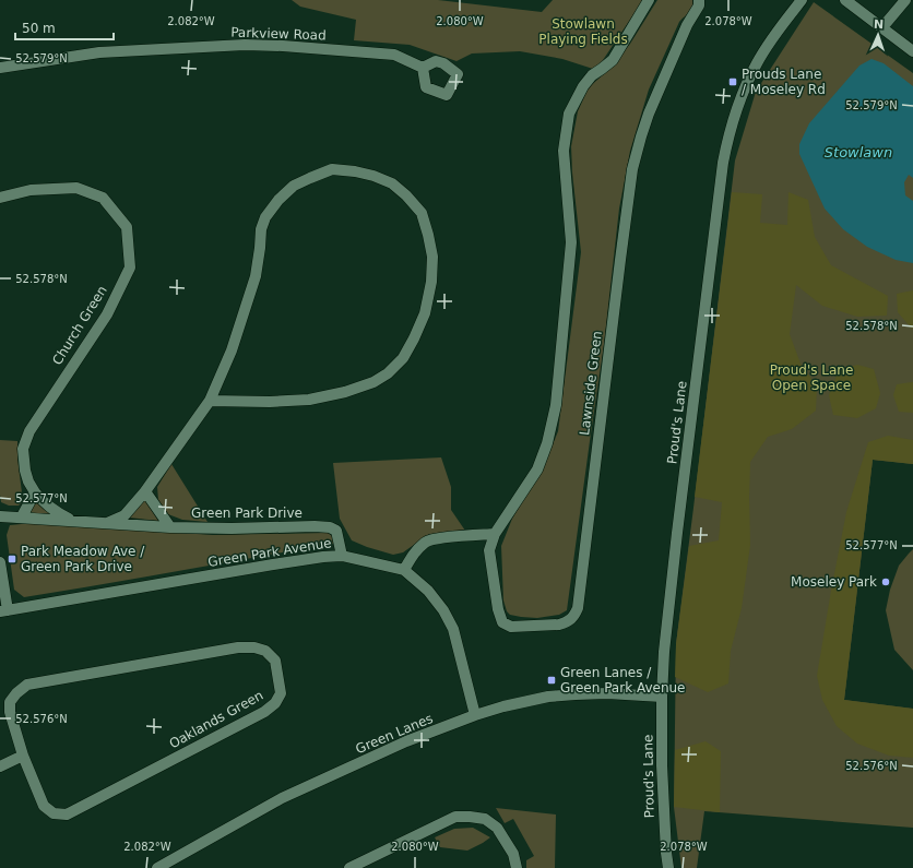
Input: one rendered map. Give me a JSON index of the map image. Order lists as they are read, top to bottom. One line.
{"streets":{"street":["Parkview Road","Church Green","Lawnside Green","Proud's Lane","Green Park Drive","Green Park Avenue","Oaklands Green","Green Lanes"]},"crossings":[["Church Green","Green Park Drive"],["Proud's Lane","Green Lanes"],["Green Park Drive","Green Park Avenue"],["Green Park Avenue","Green Lanes"]],"water":["Stowlawn"],"parks":["Stowlawn Playing Fields","Proud's Lane Open Space"],"places":{"transit":["Prouds Lane / Moseley Rd","Park Meadow Ave / Green Park Drive","Green Lanes / Green Park Avenue"],"other":["Moseley Park"]},"scale_bar":"50 m","north":"top","coordinates":["2.082°W","2.080°W","2.078°W","52.579°N","52.578°N","52.577°N","52.576°N"]}
